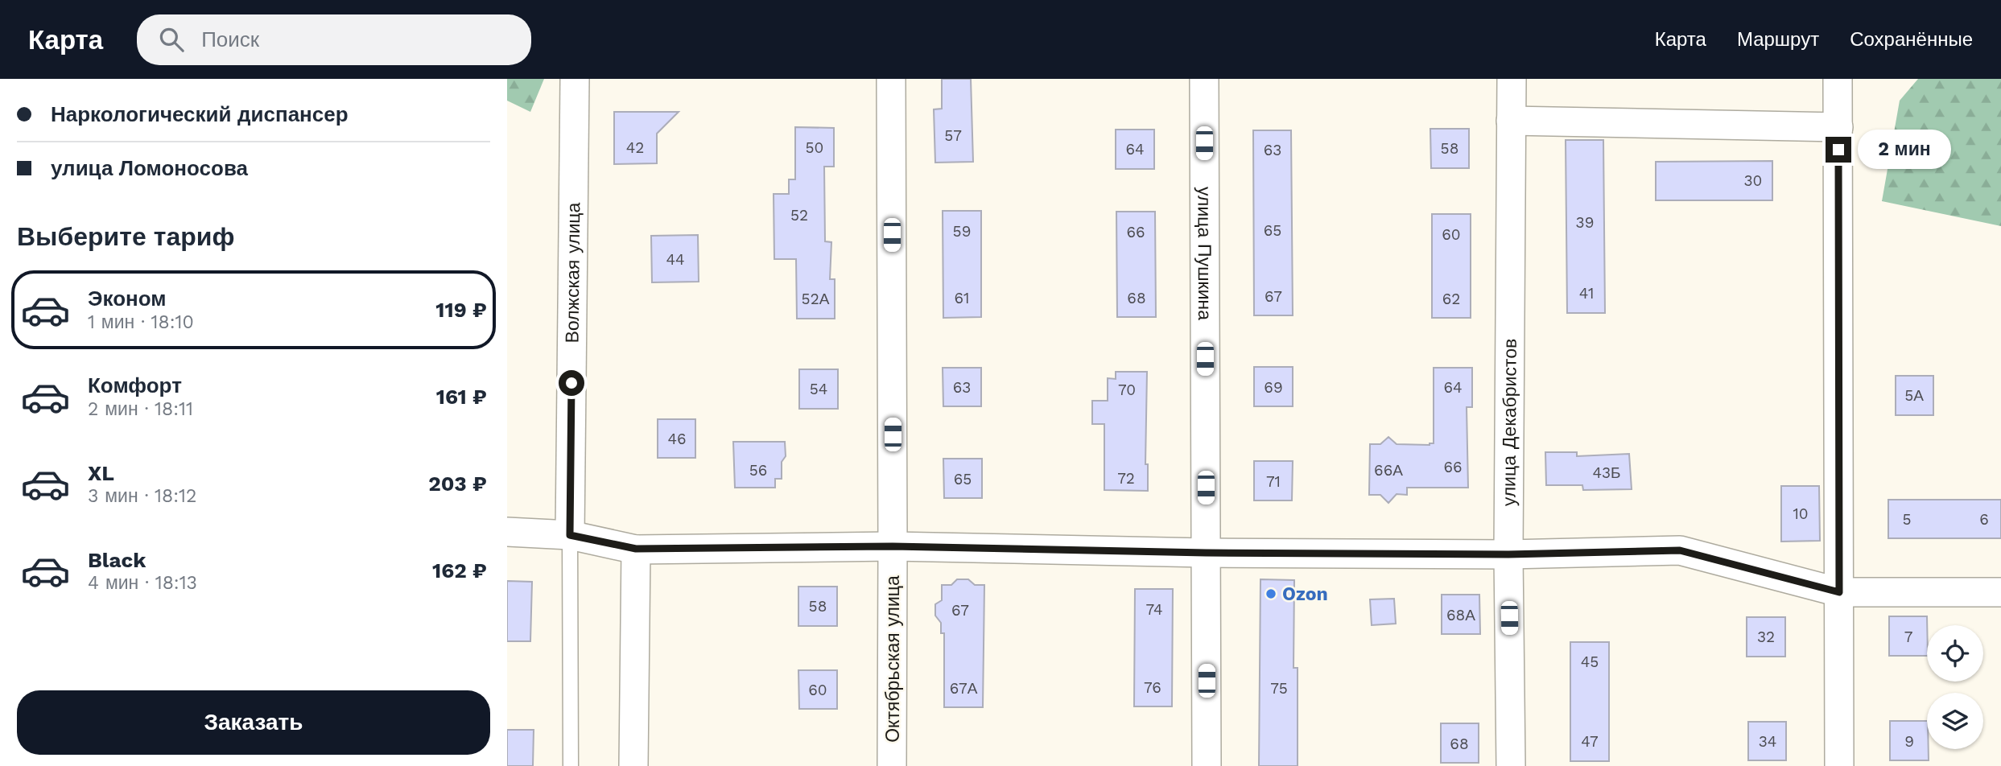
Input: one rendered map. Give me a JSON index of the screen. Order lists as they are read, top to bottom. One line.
{"streets":{"street":["улица Пушкина","Волжская улица","улица Декабристов","Октябрьская улица"]},"places":["Ozon"],"house_numbers":["57","42","50","58","64","63","30","52","39","65","59","66","60","44","41","67","61","68","52А","62","63","69","64","54","70","5А","46","66","56","66А","43Б","72","65","71","10","5","6","58","74","67","68А","32","7","45","76","67А","75","60","47","34","9","68"],"page":{"header":"Карта","search":"Поиск","nav":["Карта","Маршрут","Сохранённые"],"banner":["Наркологический диспансер","улица Ломоносова"],"bubble":"2 мин","heading":"Выберите тариф","list":[{"name":"Эконом","note":"1 мин · 18:10","value":"119 ₽"},{"name":"Комфорт","note":"2 мин · 18:11","value":"161 ₽"},{"name":"XL","note":"3 мин · 18:12","value":"203 ₽"},{"name":"Black","note":"4 мин · 18:13","value":"162 ₽"}],"buttons":"Заказать"}}
